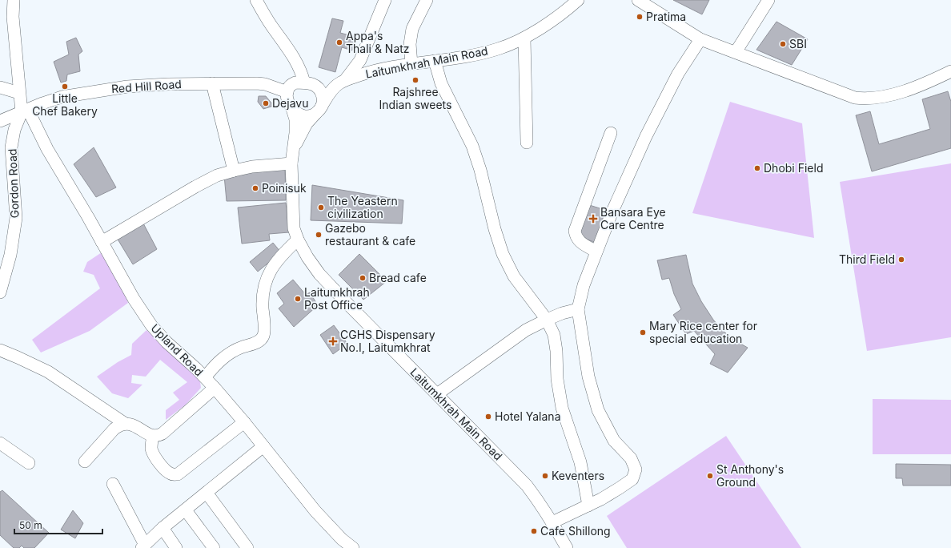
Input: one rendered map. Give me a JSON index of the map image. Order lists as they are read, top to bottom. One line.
{"streets":{"street":["Laitumkhrah Main Road","Red Hill Road","Gordon Road","Upland Road"]},"crossings":[["Laitumkhrah Main Road","Red Hill Road"],["Red Hill Road","Gordon Road"],["Red Hill Road","Upland Road"],["Gordon Road","Upland Road"]],"places":{"other":["Pratima","Appa's Thali & Natz","SBI","Rajshree Indian sweets","Little Chef Bakery","Dejavu","Dhobi Field","Poinisuk","The Yeastern civilization","Gazebo restaurant & cafe","Third Field","Bread cafe","Laitumkhrah Post Office","Mary Rice center for special education","Hotel Yalana","Keventers","St Anthony's Ground","Cafe Shillong"],"health":["Bansara Eye Care Centre","CGHS Dispensary No.I, Laitumkhrat"]},"scale_bar":"50 m"}
